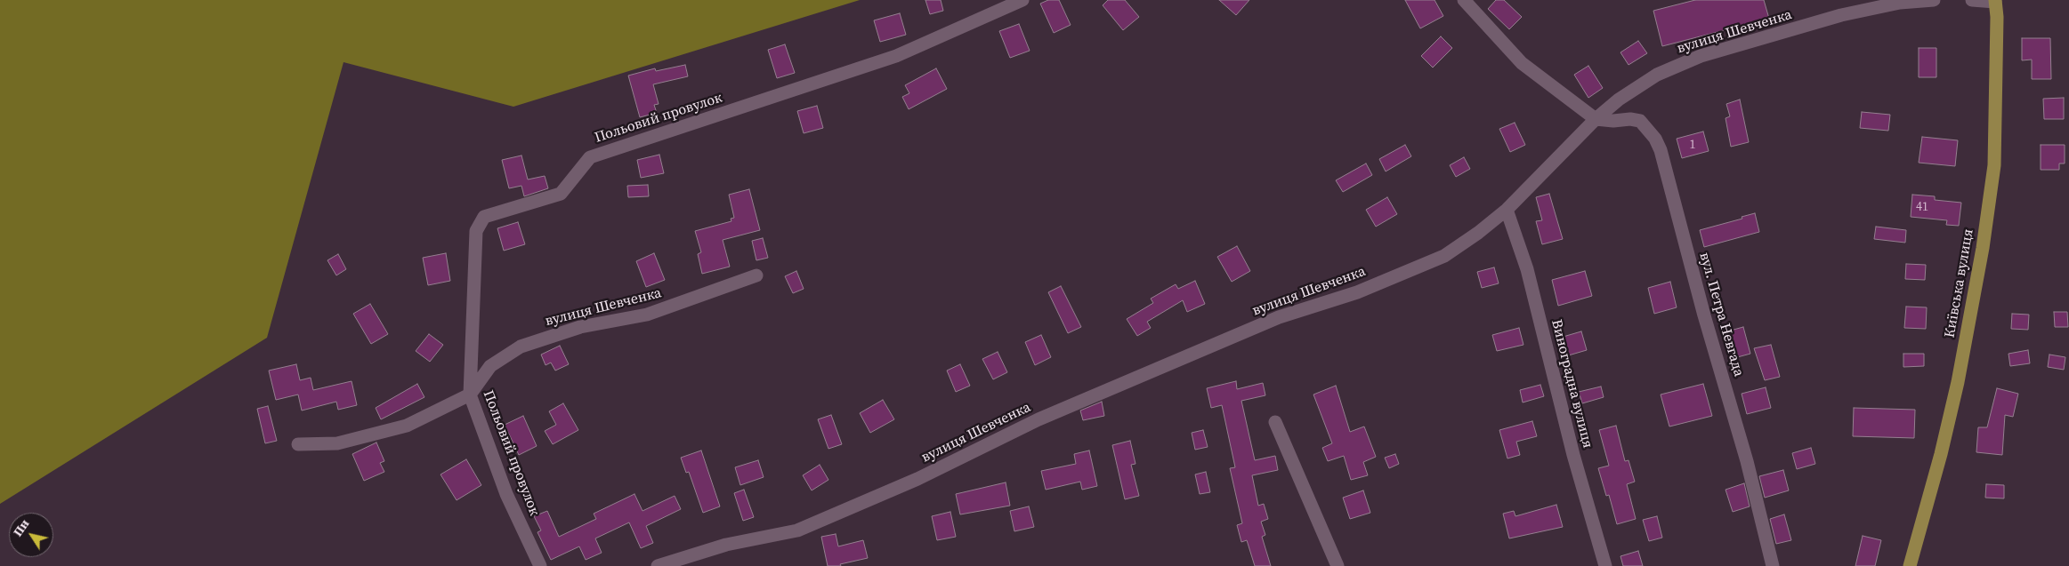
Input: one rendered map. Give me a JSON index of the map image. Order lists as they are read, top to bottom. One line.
{"streets":{"main road":["Київська вулиця"],"street":["вулиця Шевченка","Польовий провулок","вул. Петра Невгада","Виноградна вулиця"]},"crossings":[["вулиця Шевченка","Польовий провулок"],["вулиця Шевченка","вул. Петра Невгада"],["вулиця Шевченка","Виноградна вулиця"]],"house_numbers":["1","41"],"north":"top left"}
